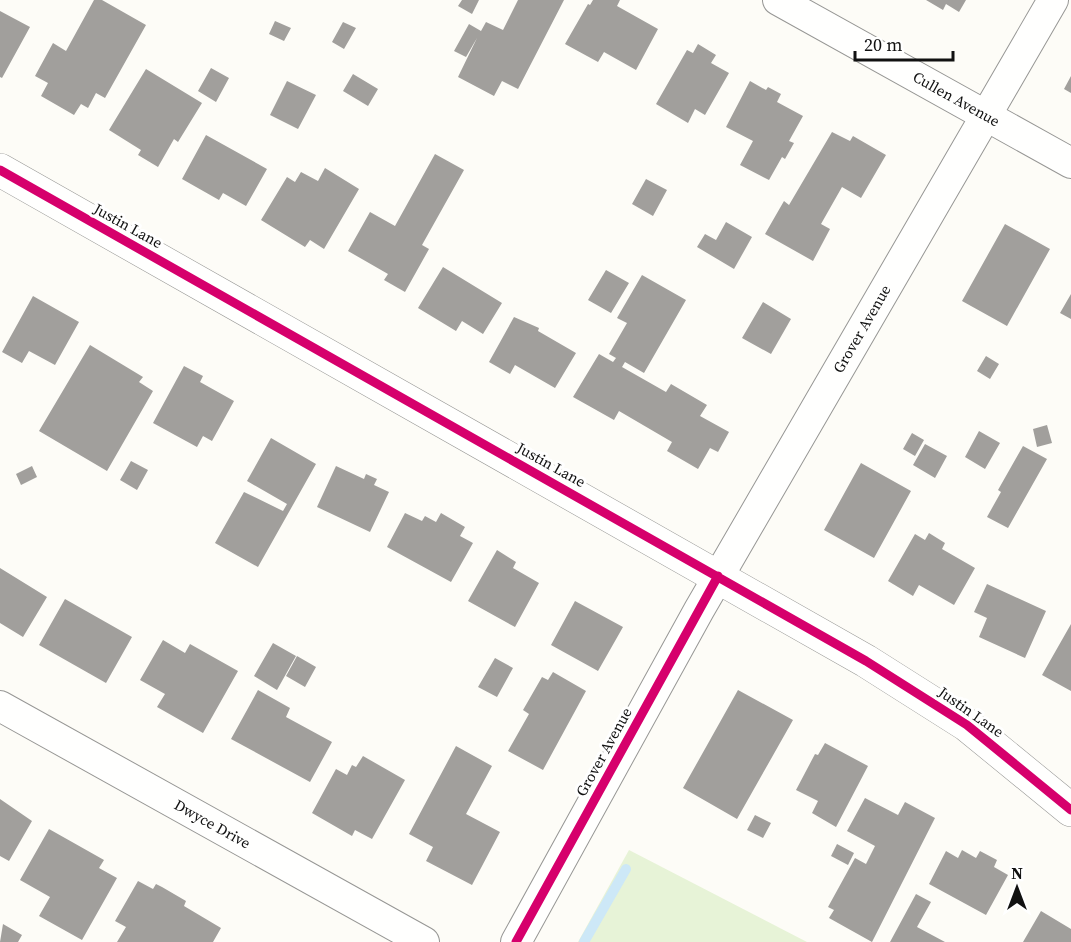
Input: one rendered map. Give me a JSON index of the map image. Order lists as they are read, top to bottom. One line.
{"streets":{"street":["Cullen Avenue","Justin Lane","Grover Avenue","Dwyce Drive"]},"crossings":[["Cullen Avenue","Grover Avenue"],["Justin Lane","Grover Avenue"]],"scale_bar":"20 m","north":"top"}
